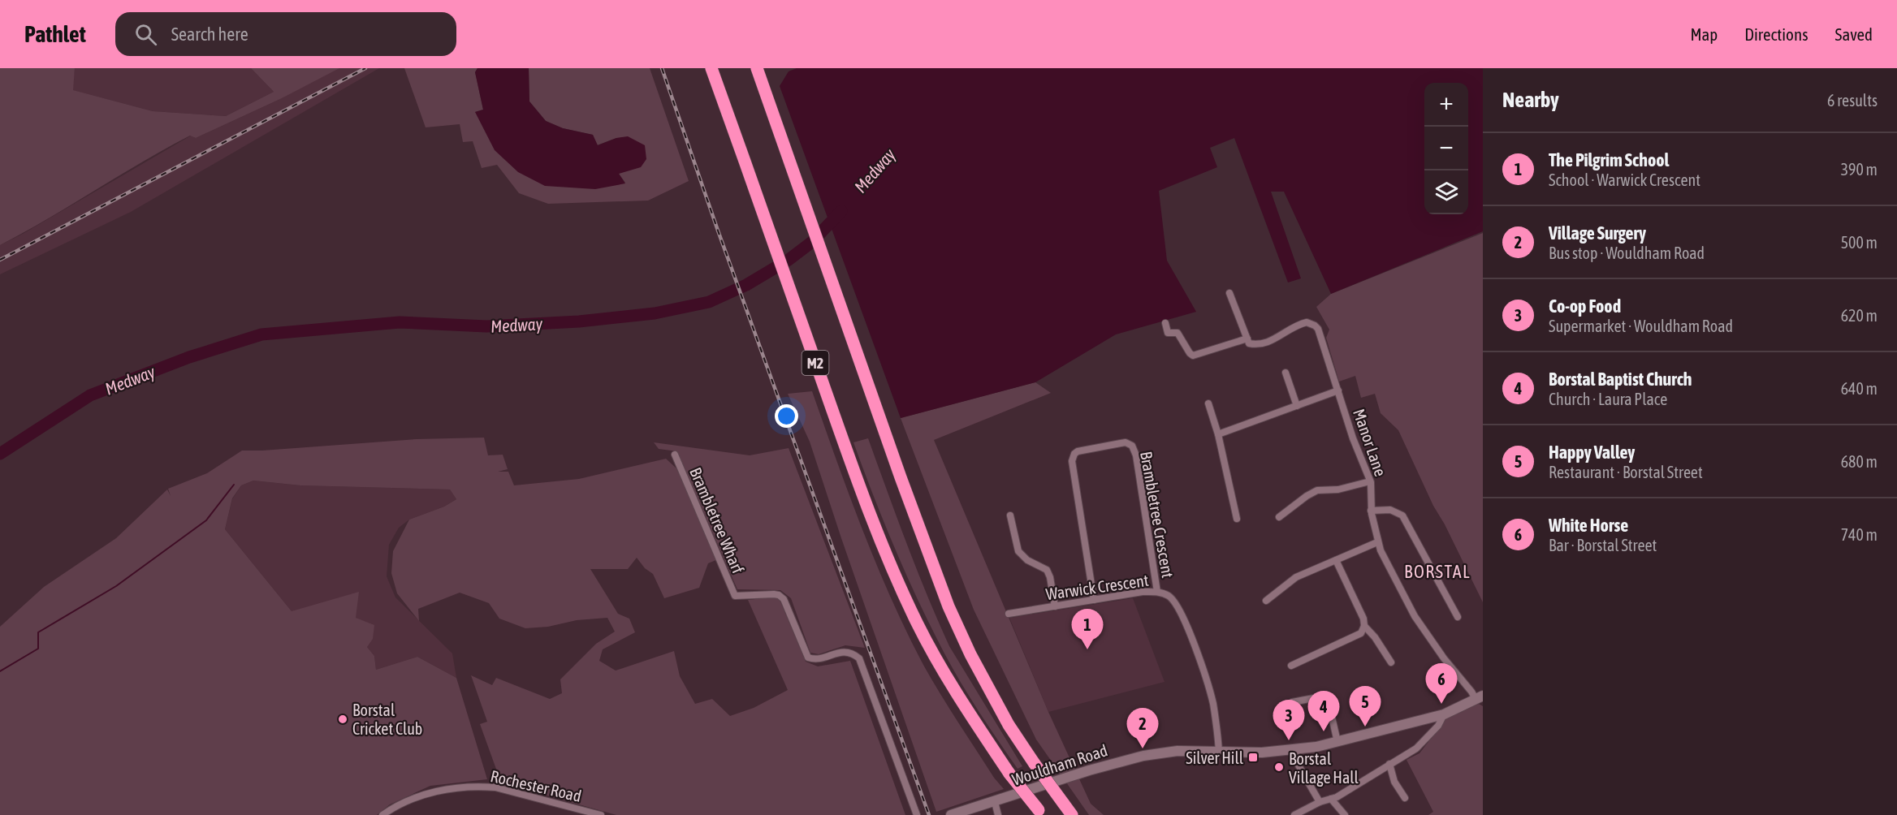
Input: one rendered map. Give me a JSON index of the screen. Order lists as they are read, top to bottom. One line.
{"streets":{"highway":["M2"],"street":["Manor Lane","Brambletree Crescent","Brambletree Wharf","Warwick Crescent","Wouldham Road","Rochester Road"]},"crossings":[["Manor Lane","Wouldham Road"],["Brambletree Crescent","Warwick Crescent"],["Warwick Crescent","Wouldham Road"]],"districts":["BORSTAL"],"water":["Medway"],"places":{"other":["Borstal Cricket Club","Borstal Village Hall"],"transit":["Silver Hill"]},"page":{"header":"Pathlet","search":"Search here","nav":["Map","Directions","Saved"],"heading":["Nearby","6 results"],"map_buttons":["+","−"],"list":[{"mark":"1","name":"The Pilgrim School","note":"School · Warwick Crescent","value":"390 m"},{"mark":"2","name":"Village Surgery","note":"Bus stop · Wouldham Road","value":"500 m"},{"mark":"3","name":"Co-op Food","note":"Supermarket · Wouldham Road","value":"620 m"},{"mark":"4","name":"Borstal Baptist Church","note":"Church · Laura Place","value":"640 m"},{"mark":"5","name":"Happy Valley","note":"Restaurant · Borstal Street","value":"680 m"},{"mark":"6","name":"White Horse","note":"Bar · Borstal Street","value":"740 m"}],"pins":["1","6","5","4","3","2"]}}
